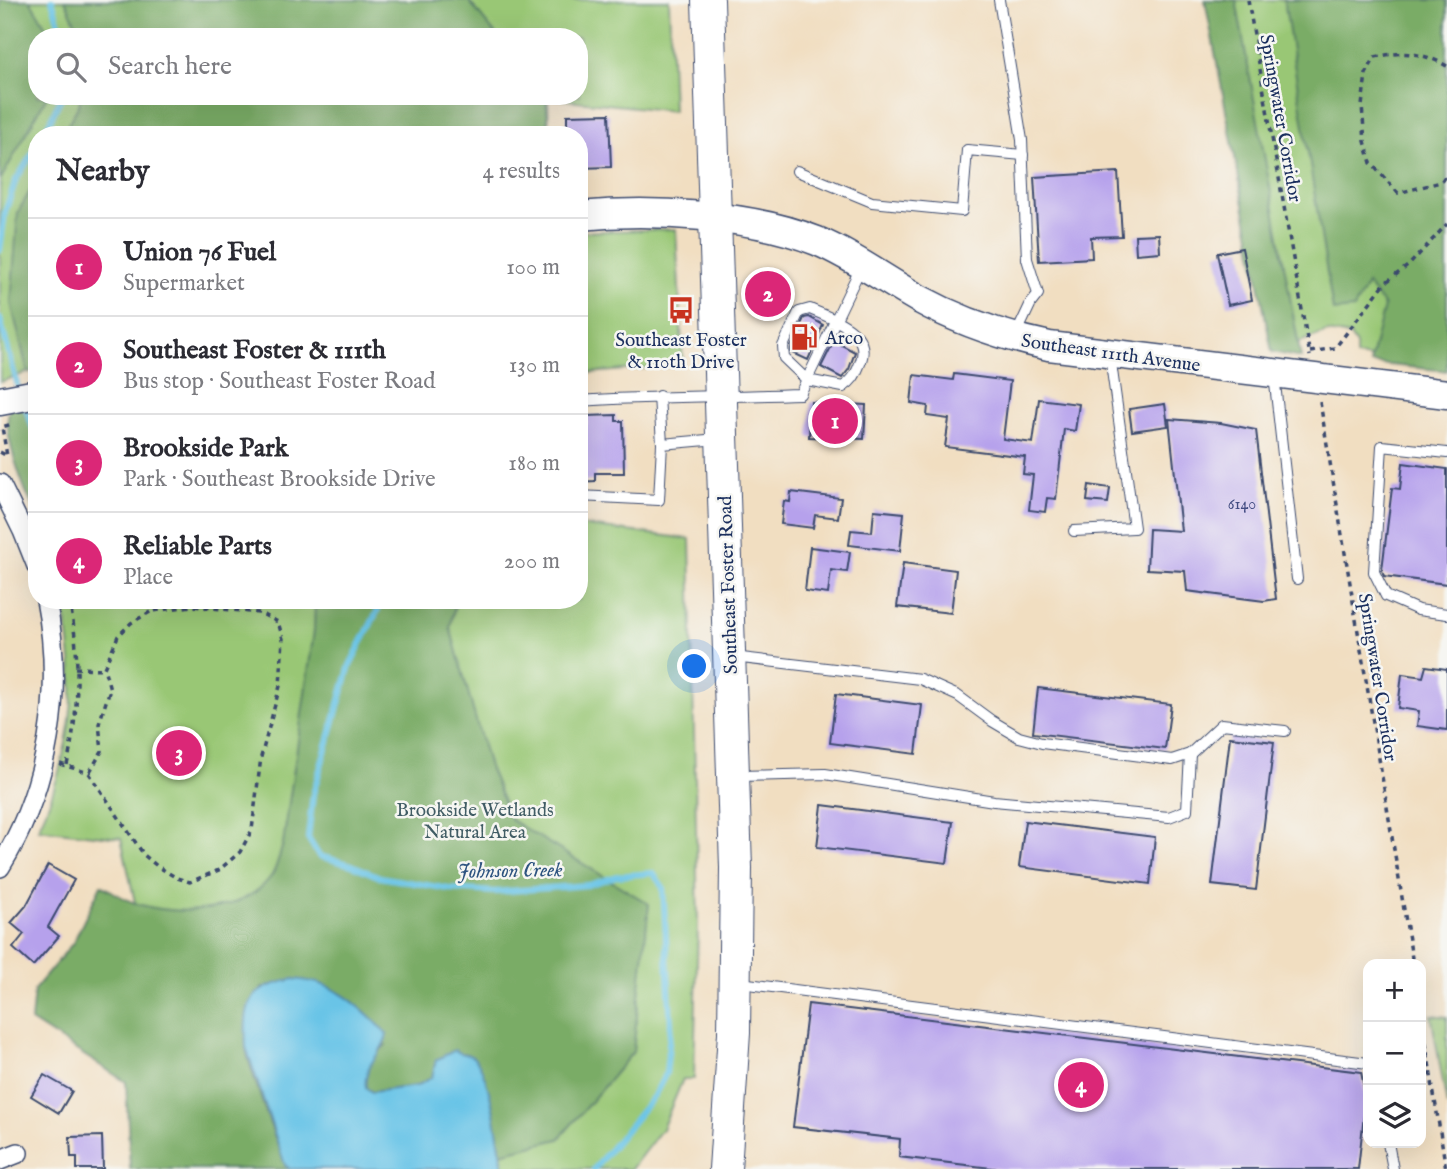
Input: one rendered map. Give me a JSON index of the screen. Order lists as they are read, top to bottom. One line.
{"streets":{"main road":["Southeast Foster Road"],"street":["Southeast 111th Avenue"],"path":["Springwater Corridor"]},"crossings":[["Southeast 111th Avenue","Southeast Foster Road"]],"water":["Johnson Creek"],"parks":["Brookside Wetlands Natural Area"],"places":{"bus stop":["Southeast Foster & 110th Drive"],"fuel station":["Arco"]},"house_numbers":["6140"],"page":{"search":"Search here","heading":["Nearby","4 results"],"list":[{"mark":"1","name":"Union 76 Fuel","note":"Supermarket","value":"100 m"},{"mark":"2","name":"Southeast Foster & 111th","note":"Bus stop · Southeast Foster Road","value":"130 m"},{"mark":"3","name":"Brookside Park","note":"Park · Southeast Brookside Drive","value":"180 m"},{"mark":"4","name":"Reliable Parts","note":"Place","value":"200 m"}],"pins":["2","1","3","4"],"map_buttons":["+","−"]}}
